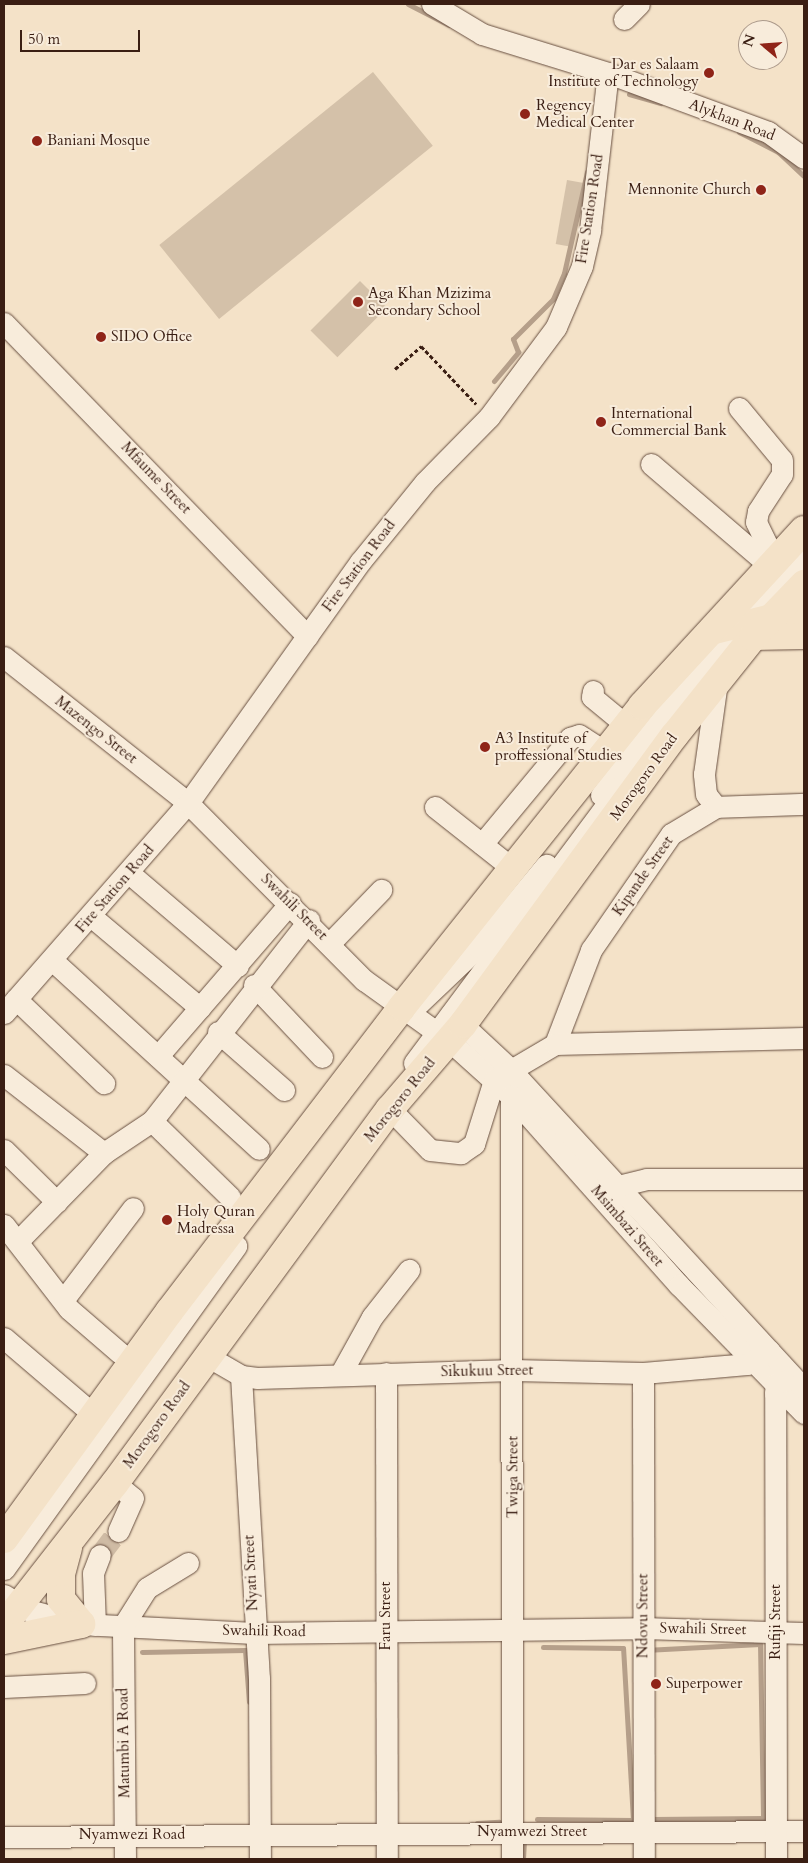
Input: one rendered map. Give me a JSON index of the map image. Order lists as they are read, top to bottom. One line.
{"streets":{"highway":["Morogoro Road"],"street":["Alykhan Road","Fire Station Road","Mfaume Street","Mazengo Street","Kipande Street","Swahili Street","Msimbazi Street","Sikukuu Street","Twiga Street","Nyati Street","Faru Street","Ndovu Street","Rufiji Street","Swahili Road","Matumbi A Road","Nyamwezi Street","Nyamwezi Road"]},"crossings":[["Alykhan Road","Fire Station Road"],["Fire Station Road","Mfaume Street"],["Fire Station Road","Mazengo Street"],["Fire Station Road","Swahili Street"],["Mazengo Street","Swahili Street"],["Morogoro Road","Swahili Street"],["Morogoro Road","Msimbazi Street"],["Morogoro Road","Swahili Road"],["Swahili Street","Msimbazi Street"],["Swahili Street","Twiga Street"],["Swahili Street","Ndovu Street"],["Swahili Street","Rufiji Street"],["Swahili Street","Swahili Road"],["Msimbazi Street","Sikukuu Street"],["Msimbazi Street","Twiga Street"],["Msimbazi Street","Rufiji Street"],["Sikukuu Street","Twiga Street"],["Sikukuu Street","Nyati Street"],["Sikukuu Street","Faru Street"],["Sikukuu Street","Ndovu Street"],["Twiga Street","Swahili Road"],["Twiga Street","Nyamwezi Street"],["Nyati Street","Swahili Road"],["Nyati Street","Nyamwezi Street"],["Nyati Street","Nyamwezi Road"],["Faru Street","Swahili Road"],["Faru Street","Nyamwezi Street"],["Ndovu Street","Nyamwezi Street"],["Rufiji Street","Nyamwezi Street"],["Swahili Road","Matumbi A Road"],["Matumbi A Road","Nyamwezi Road"],["Nyamwezi Street","Nyamwezi Road"]],"places":["Dar es Salaam Institute of Technology","Regency Medical Center","Baniani Mosque","Mennonite Church","Aga Khan Mzizima Secondary School","SIDO Office","International Commercial Bank","A3 Institute of proffessional Studies","Holy Quran Madressa","Superpower"],"scale_bar":"50 m","north":"left"}
